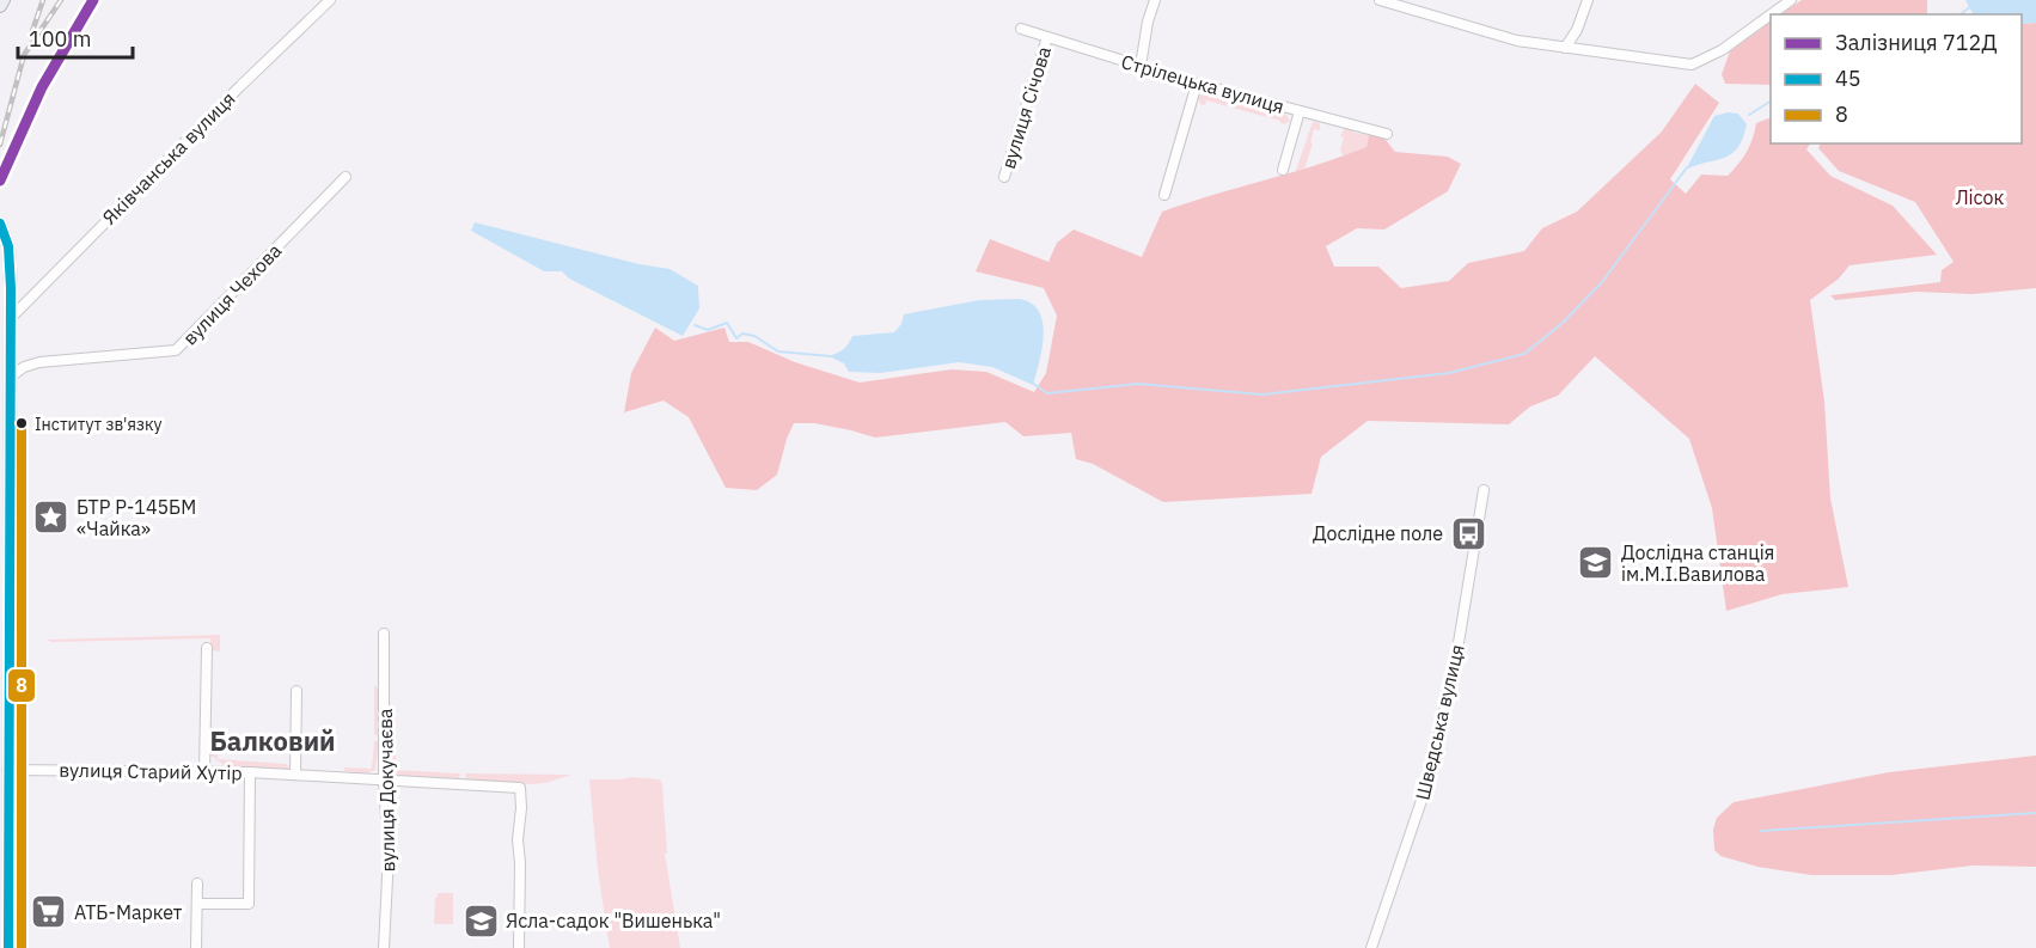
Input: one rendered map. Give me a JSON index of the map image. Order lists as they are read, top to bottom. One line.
{"streets":{"street":["Стрілецька вулиця","вулиця Січова","Яківчанська вулиця","вулиця Чехова","Шведська вулиця","вулиця Старий Хутір","вулиця Докучаєва"]},"crossings":[["Стрілецька вулиця","вулиця Січова"],["вулиця Старий Хутір","вулиця Докучаєва"]],"districts":["Балковий"],"parks":["Лісок"],"places":{"other":["Інститут зв'язку"],"place":["БТР Р-145БМ «Чайка»"],"bus stop":["Дослідне поле"],"school or university":["Дослідна станція ім.М.І.Вавилова","Ясла-садок \"Вишенька\""],"supermarket":["АТБ-Маркет"]},"lines":["rail line 712Д","transit line 45","transit line 8"],"legend":["Залізниця 712Д","45","8"],"scale_bar":"100 m"}
